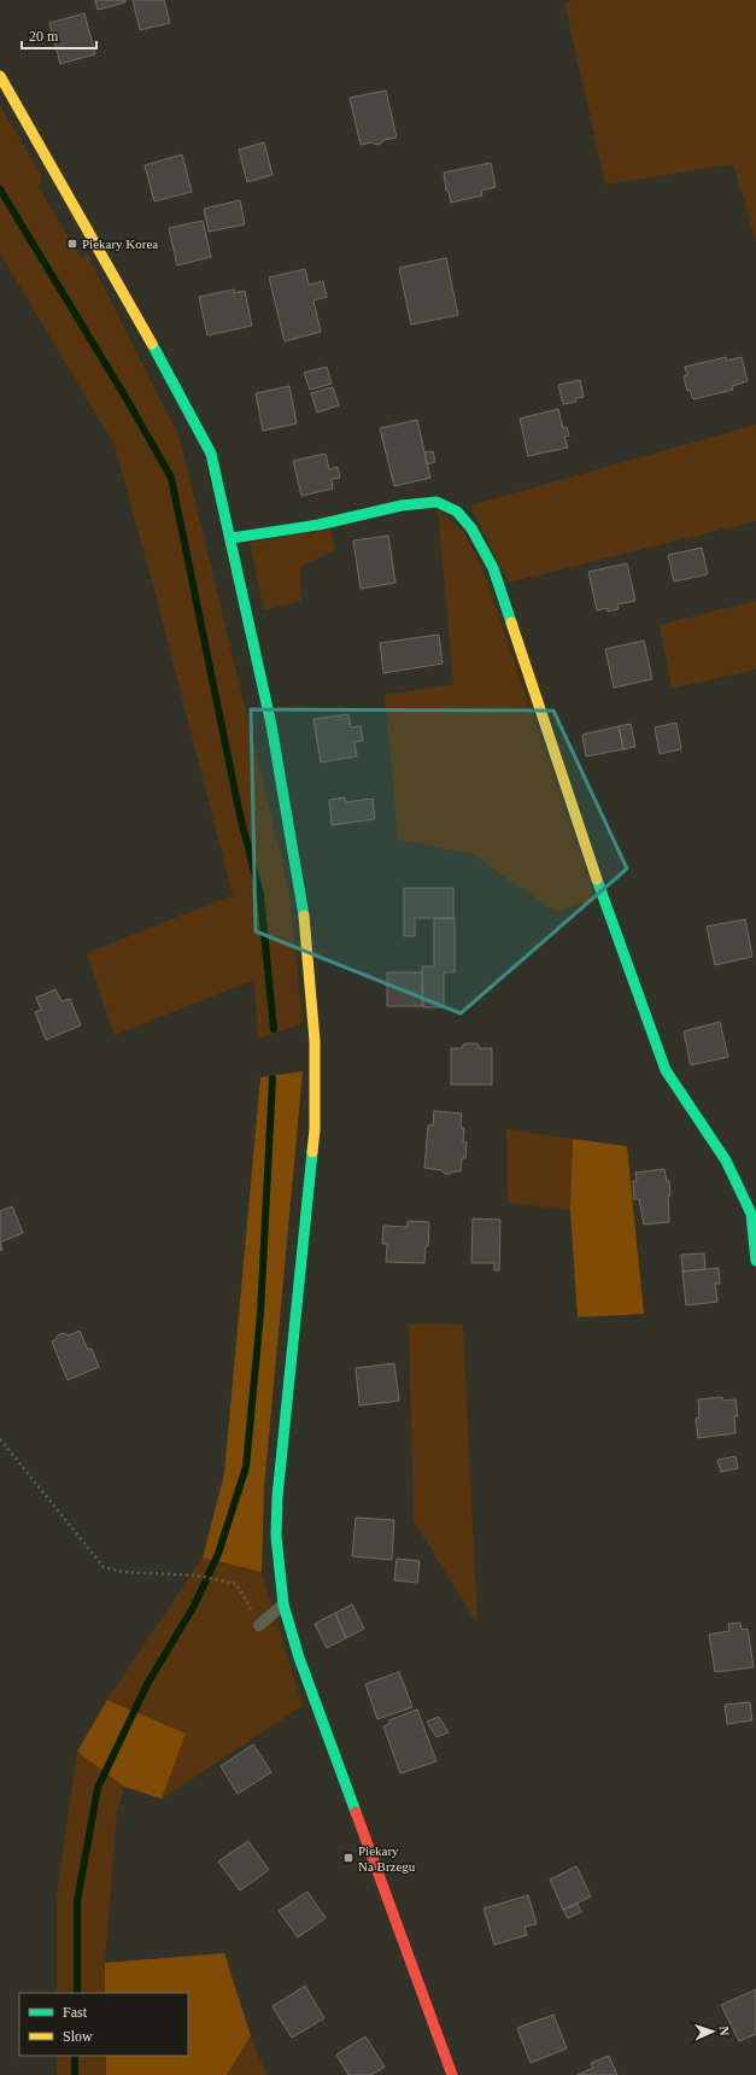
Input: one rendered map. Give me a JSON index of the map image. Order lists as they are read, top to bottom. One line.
{"places":{"transit":["Piekary Korea","Piekary Na Brzegu"]},"legend":["Fast","Slow"],"scale_bar":"20 m","north":"right"}
